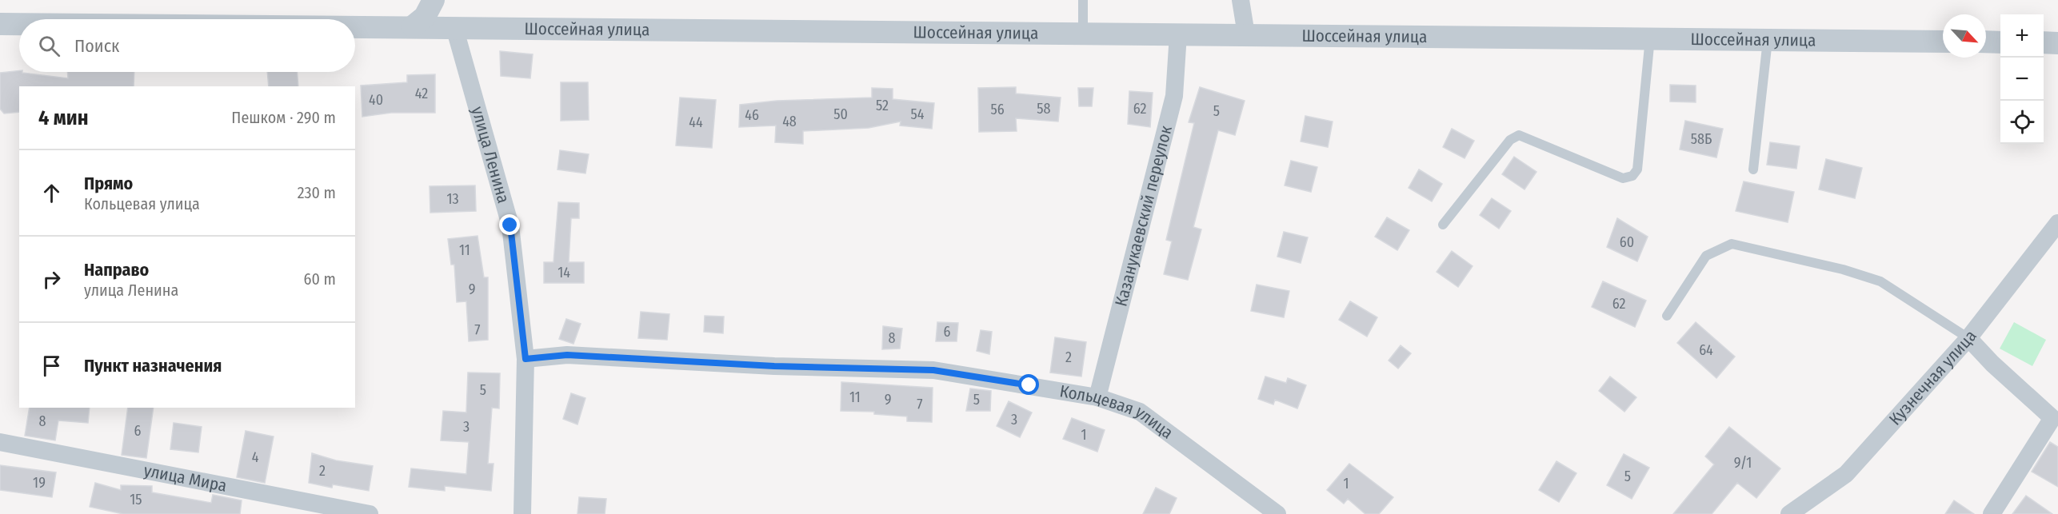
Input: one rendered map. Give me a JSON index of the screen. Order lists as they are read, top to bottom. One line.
{"streets":{"street":["Шоссейная улица","улица Ленина","Казанукаевский переулок","Кузнечная улица","Кольцевая улица","улица Мира"]},"crossings":[["Шоссейная улица","улица Ленина"],["Шоссейная улица","Казанукаевский переулок"],["улица Ленина","Кольцевая улица"],["Казанукаевский переулок","Кольцевая улица"]],"house_numbers":["42","40","52","58","62","56","5","50","54","46","48","44","58Б","13","60","11","14","9","62","7","6","8","64","2","5","11","9","5","7","3","8","3","6","1","4","9/1","2","5","19","1","15"],"north":"bottom right","page":{"map_buttons":["+","−"],"search":"Поиск","heading":["4 мин","Пешком · 290 m"],"list":[["Прямо","Кольцевая улица","230 m"],["Направо","улица Ленина","60 m"],"Пункт назначения"]}}
